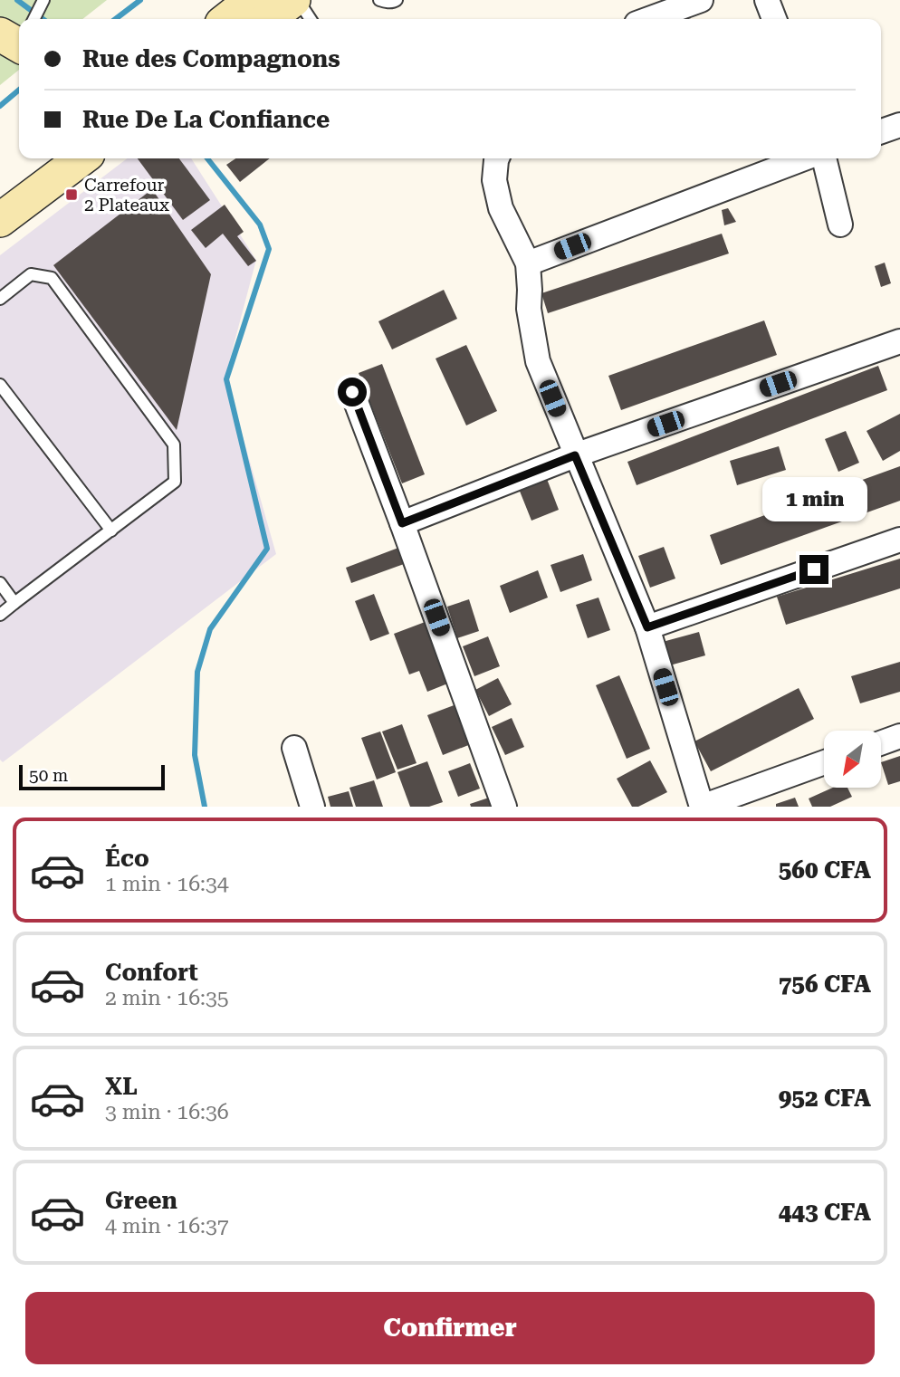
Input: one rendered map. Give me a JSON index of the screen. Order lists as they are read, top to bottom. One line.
{"places":{"transit":["Carrefour 2 Plateaux"]},"scale_bar":"50 m","north":"bottom left","page":{"banner":["Rue des Compagnons","Rue De La Confiance"],"bubble":"1 min","scale":"50 m","list":[{"name":"Éco","note":"1 min · 16:34","value":"560 CFA"},{"name":"Confort","note":"2 min · 16:35","value":"756 CFA"},{"name":"XL","note":"3 min · 16:36","value":"952 CFA"},{"name":"Green","note":"4 min · 16:37","value":"443 CFA"}],"buttons":"Confirmer"}}
